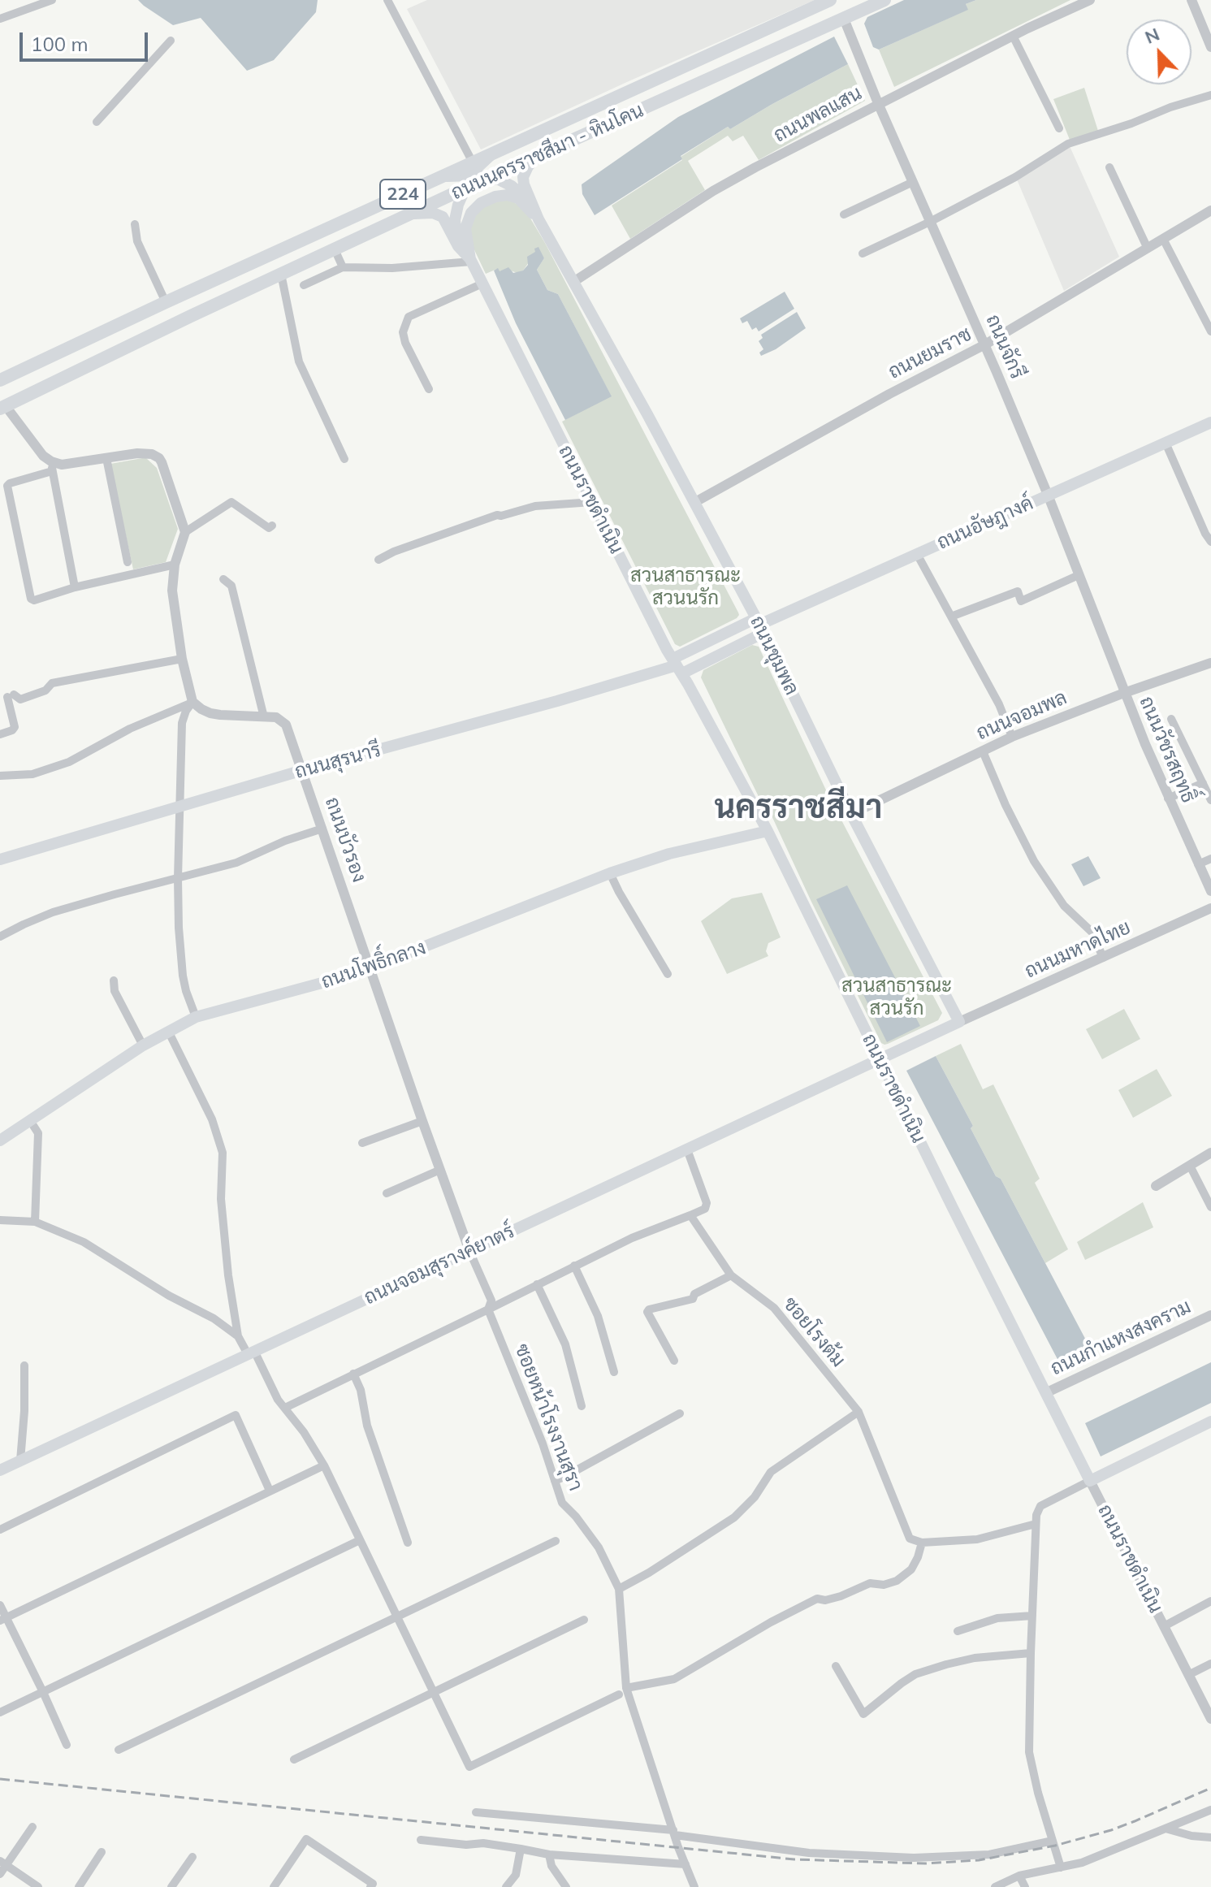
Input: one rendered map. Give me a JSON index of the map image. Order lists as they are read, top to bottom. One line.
{"streets":{"main road":["ถนนนครราชสีมา - หินโคน","224","ถนนราชดำเนิน","ถนนอัษฎางค์","ถนนชุมพล","ถนนสุรนารี","ถนนโพธิ์กลาง","ถนนจอมสุรางค์ยาตร์"],"street":["ถนนพลแสน","ถนนจักรี","ถนนยมราช","ถนนจอมพล","ถนนวัชรสฤทธิ์","ถนนบัวรอง","ถนนมหาดไทย","ซอยโรงต้ม","ถนนกำแหงสงคราม","ซอยหน้าโรงงานสุรา"]},"crossings":[["ถนนพลแสน","ถนนจักรี"],["ถนนพลแสน","ถนนชุมพล"],["ถนนนครราชสีมา - หินโคน","ถนนจักรี"],["ถนนนครราชสีมา - หินโคน","ถนนราชดำเนิน"],["ถนนนครราชสีมา - หินโคน","ถนนชุมพล"],["ถนนจักรี","ถนนยมราช"],["ถนนจักรี","ถนนอัษฎางค์"],["ถนนจักรี","ถนนจอมพล"],["ถนนจักรี","ถนนวัชรสฤทธิ์"],["ถนนยมราช","ถนนชุมพล"],["ถนนราชดำเนิน","ถนนสุรนารี"],["ถนนราชดำเนิน","ถนนโพธิ์กลาง"],["ถนนราชดำเนิน","ถนนจอมสุรางค์ยาตร์"],["ถนนราชดำเนิน","ถนนกำแหงสงคราม"],["ถนนอัษฎางค์","ถนนชุมพล"],["ถนนชุมพล","ถนนจอมพล"],["ถนนชุมพล","ถนนมหาดไทย"],["ถนนชุมพล","ถนนจอมสุรางค์ยาตร์"],["ถนนจอมพล","ถนนวัชรสฤทธิ์"],["ถนนสุรนารี","ถนนบัวรอง"],["ถนนบัวรอง","ถนนโพธิ์กลาง"],["ถนนบัวรอง","ถนนจอมสุรางค์ยาตร์"],["ถนนบัวรอง","ซอยหน้าโรงงานสุรา"],["ถนนมหาดไทย","ถนนจอมสุรางค์ยาตร์"],["ถนนจอมสุรางค์ยาตร์","ซอยหน้าโรงงานสุรา"]],"districts":["นครราชสีมา"],"parks":["สวนสาธารณะ สวนนรัก","สวนสาธารณะ สวนรัก"],"scale_bar":"100 m","north":"top left"}
